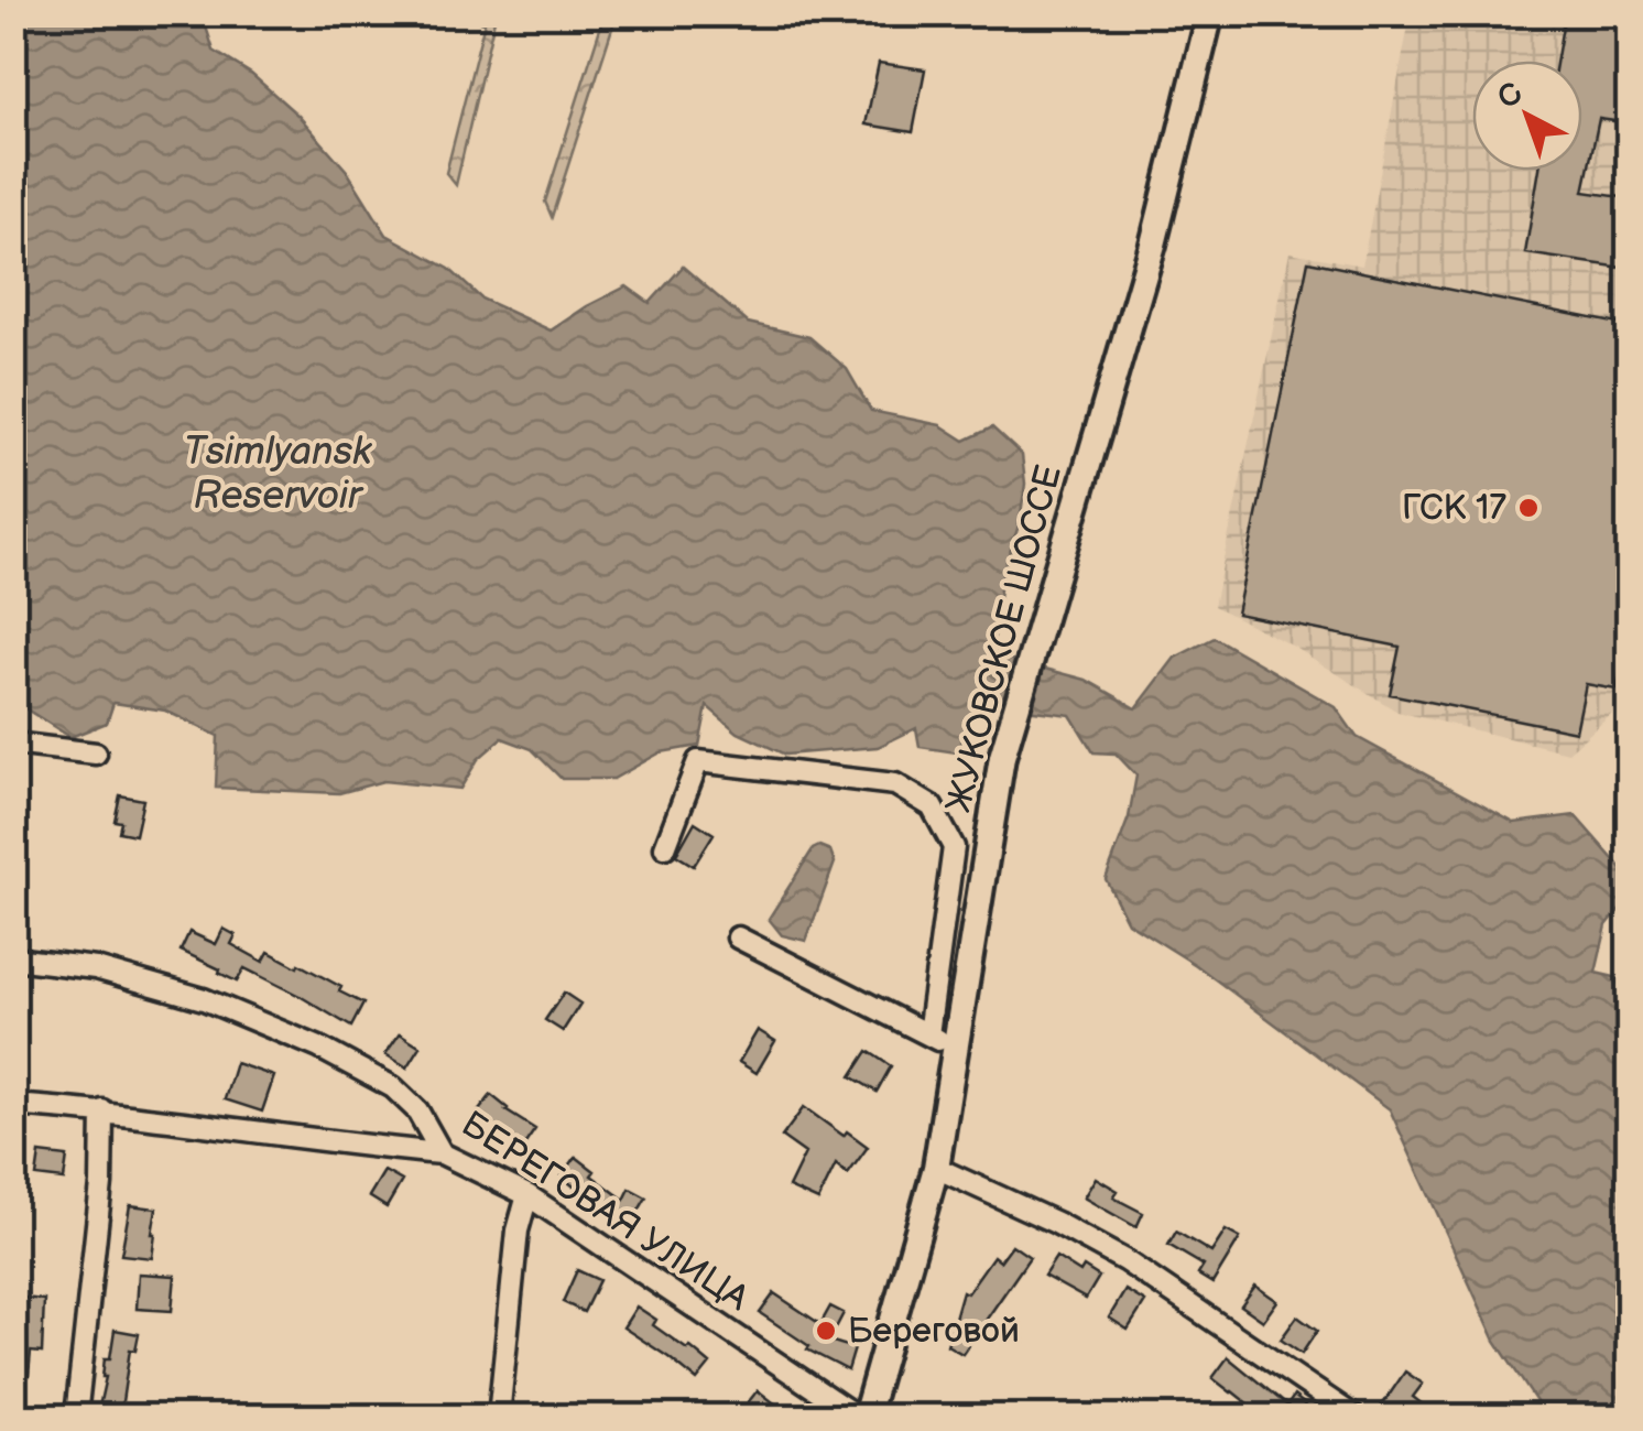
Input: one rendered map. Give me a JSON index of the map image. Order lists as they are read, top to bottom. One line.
{"streets":{"main road":["ЖУКОВСКОЕ ШОССЕ"],"street":["БЕРЕГОВАЯ УЛИЦА"]},"water":["Tsimlyansk Reservoir"],"places":["ГСК 17","Береговой"],"north":"top left"}
